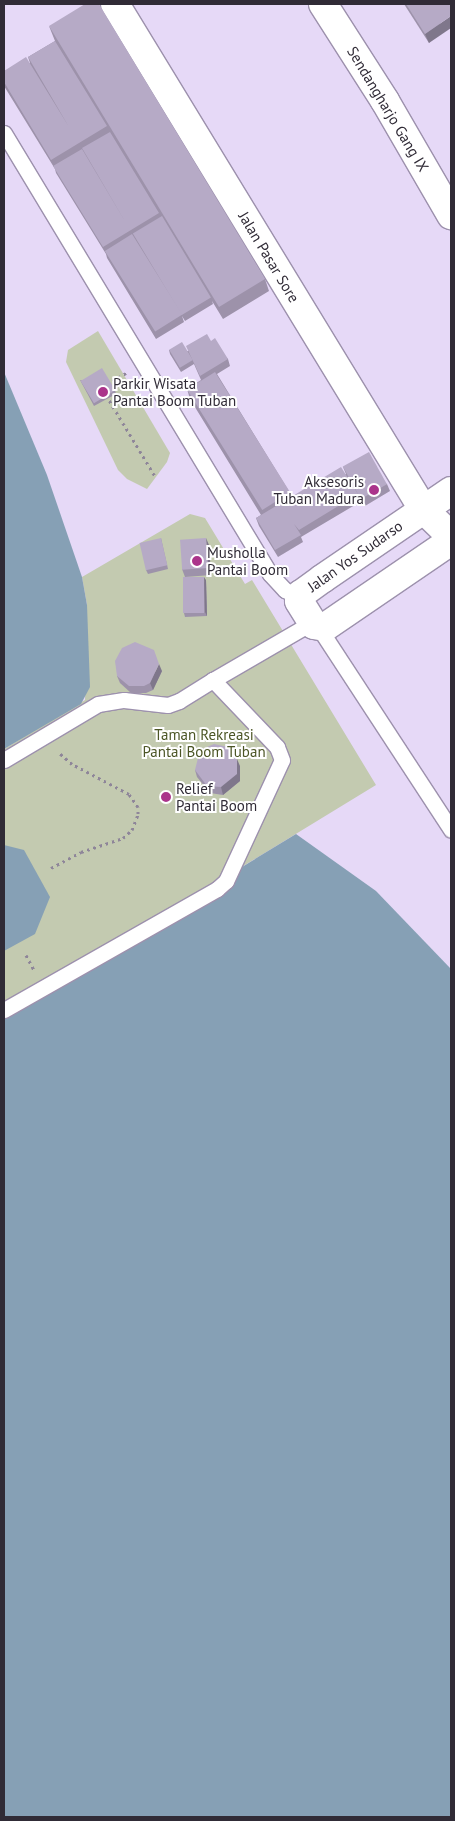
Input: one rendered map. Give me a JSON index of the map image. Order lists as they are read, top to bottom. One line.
{"streets":{"street":["Sendangharjo Gang IX","Jalan Pasar Sore","Jalan Yos Sudarso"]},"crossings":[["Jalan Pasar Sore","Jalan Yos Sudarso"]],"parks":["Taman Rekreasi Pantai Boom Tuban"],"places":["Parkir Wisata Pantai Boom Tuban","Aksesoris Tuban Madura","Musholla Pantai Boom","Relief Pantai Boom"]}
